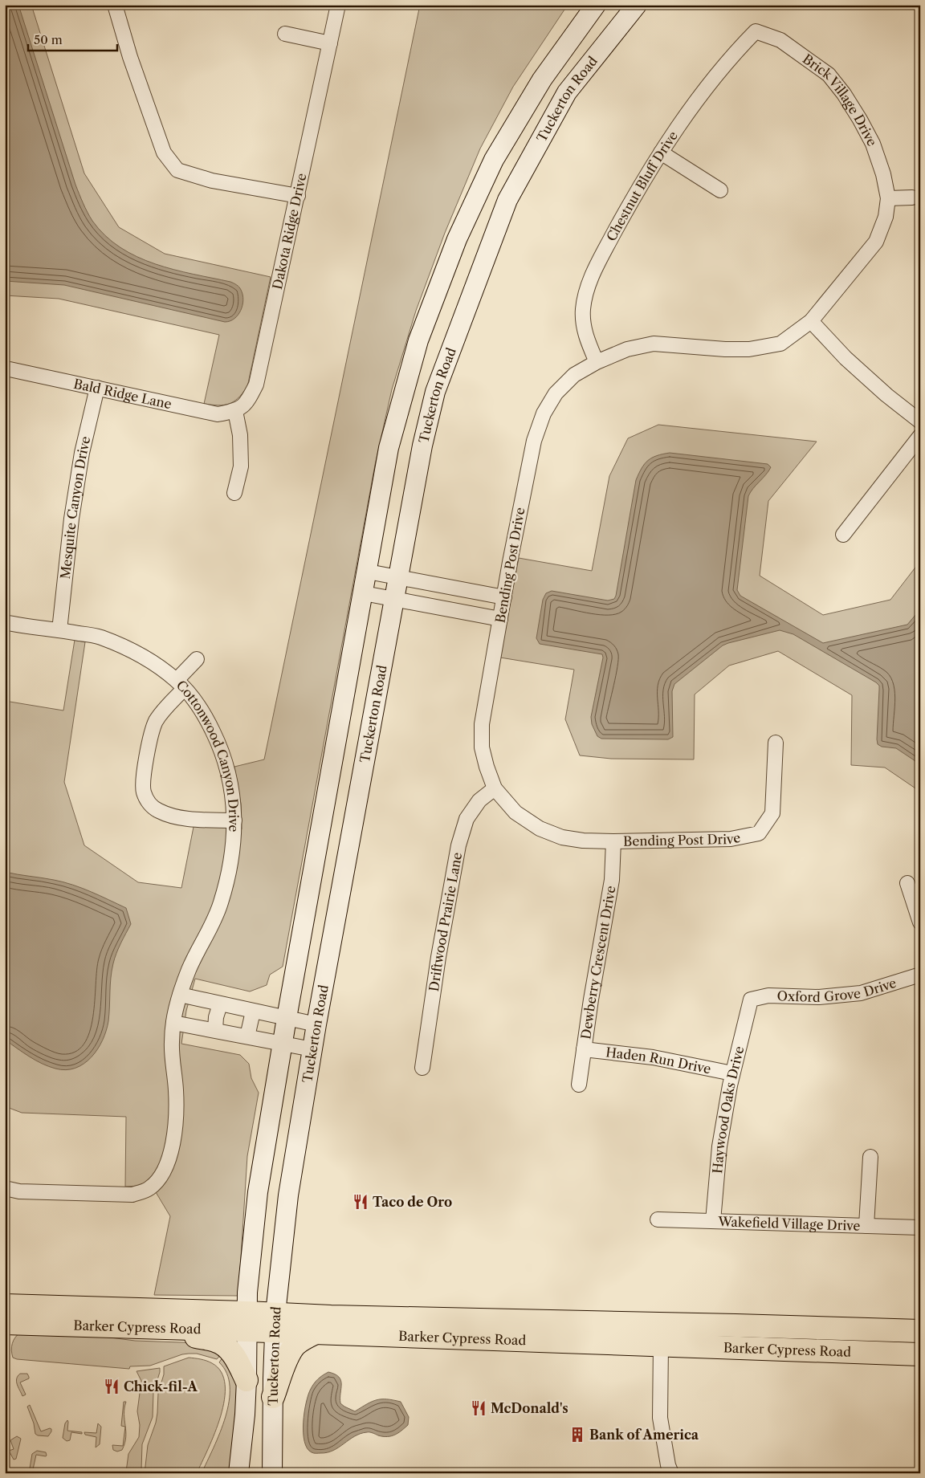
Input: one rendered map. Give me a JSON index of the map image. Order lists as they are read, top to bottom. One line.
{"streets":{"main road":["Tuckerton Road","Barker Cypress Road"],"street":["Brick Village Drive","Chestnut Bluff Drive","Dakota Ridge Drive","Bald Ridge Lane","Mesquite Canyon Drive","Bending Post Drive","Cottonwood Canyon Drive","Driftwood Prairie Lane","Dewberry Crescent Drive","Oxford Grove Drive","Haden Run Drive","Haywood Oaks Drive","Wakefield Village Drive"]},"crossings":[["Tuckerton Road","Barker Cypress Road"],["Brick Village Drive","Chestnut Bluff Drive"],["Brick Village Drive","Bending Post Drive"],["Chestnut Bluff Drive","Bending Post Drive"],["Dakota Ridge Drive","Bald Ridge Lane"],["Bald Ridge Lane","Mesquite Canyon Drive"],["Mesquite Canyon Drive","Cottonwood Canyon Drive"],["Bending Post Drive","Driftwood Prairie Lane"],["Bending Post Drive","Dewberry Crescent Drive"],["Dewberry Crescent Drive","Haden Run Drive"],["Oxford Grove Drive","Haywood Oaks Drive"],["Haden Run Drive","Haywood Oaks Drive"],["Haywood Oaks Drive","Wakefield Village Drive"]],"places":{"restaurant":["Taco de Oro","Chick-fil-A","McDonald's"],"building":["Bank of America"]},"scale_bar":"50 m"}
